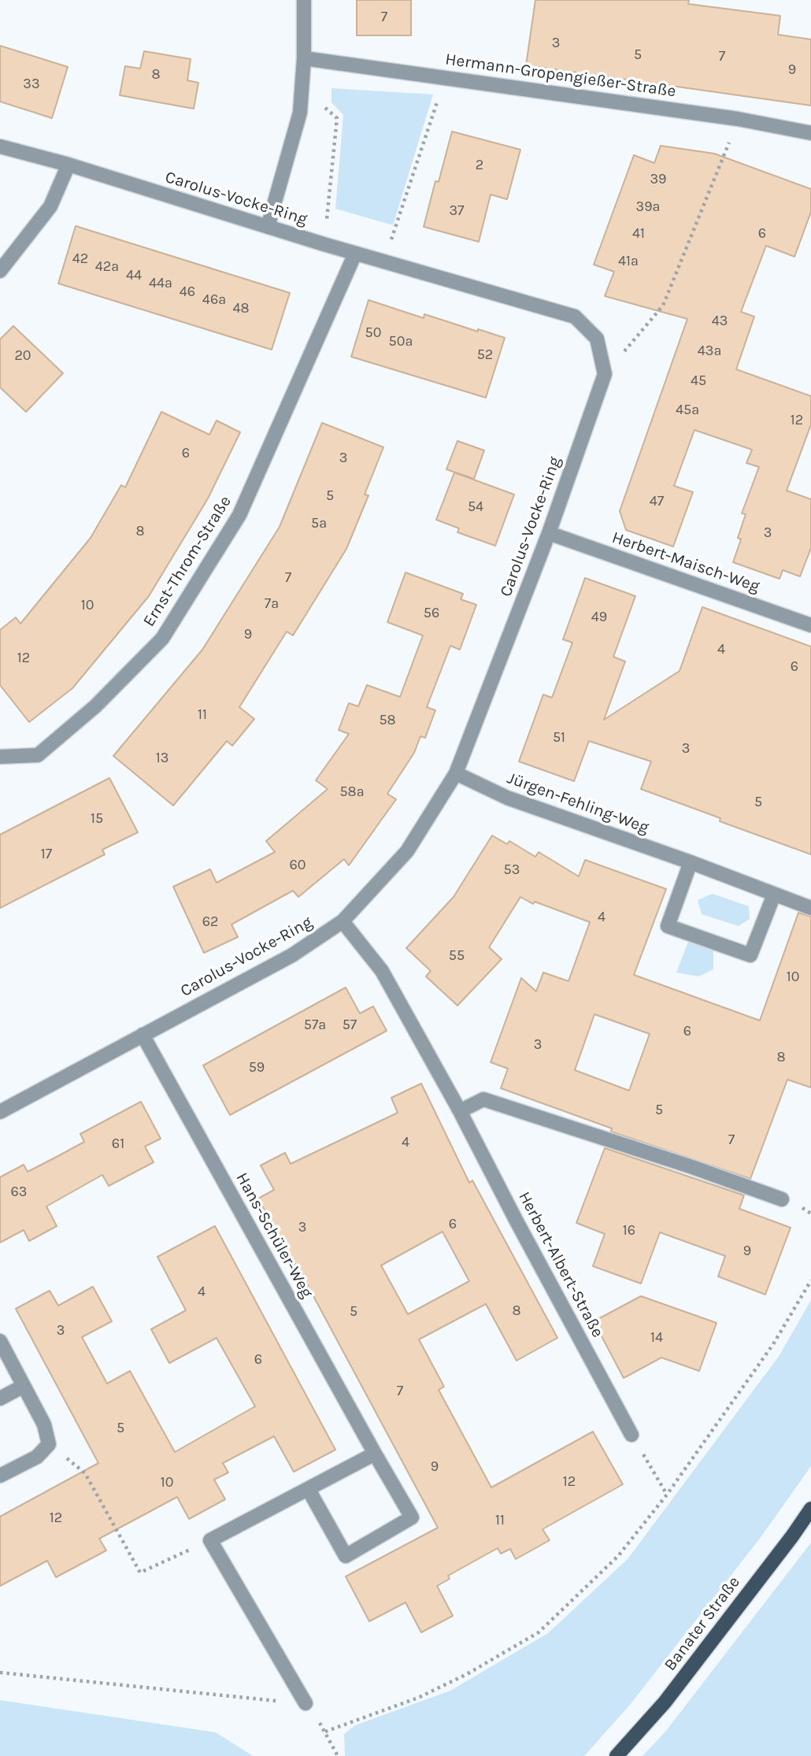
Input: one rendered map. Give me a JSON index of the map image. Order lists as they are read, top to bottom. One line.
{"streets":{"main road":["Banater Straße"],"street":["Hermann-Gropengießer-Straße","Carolus-Vocke-Ring","Ernst-Throm-Straße","Herbert-Maisch-Weg","Jürgen-Fehling-Weg","Hans-Schüler-Weg","Herbert-Albert-Straße"]},"crossings":[["Carolus-Vocke-Ring","Ernst-Throm-Straße"],["Carolus-Vocke-Ring","Herbert-Maisch-Weg"],["Carolus-Vocke-Ring","Jürgen-Fehling-Weg"],["Carolus-Vocke-Ring","Hans-Schüler-Weg"],["Carolus-Vocke-Ring","Herbert-Albert-Straße"]],"house_numbers":["7","3","5","7","9","8","33","2","39","39a","37","41","6","42","41a","42a","44","44a","46","46a","48","43","50","50a","43a","52","20","45","45a","12","6","3","5","47","54","5a","8","3","7","7a","10","56","49","9","4","12","6","11","58","51","3","13","58a","5","15","17","60","53","4","62","55","10","57a","57","6","3","8","59","5","7","4","61","63","6","3","16","9","4","8","5","3","14","6","7","5","9","12","10","12","11"]}
